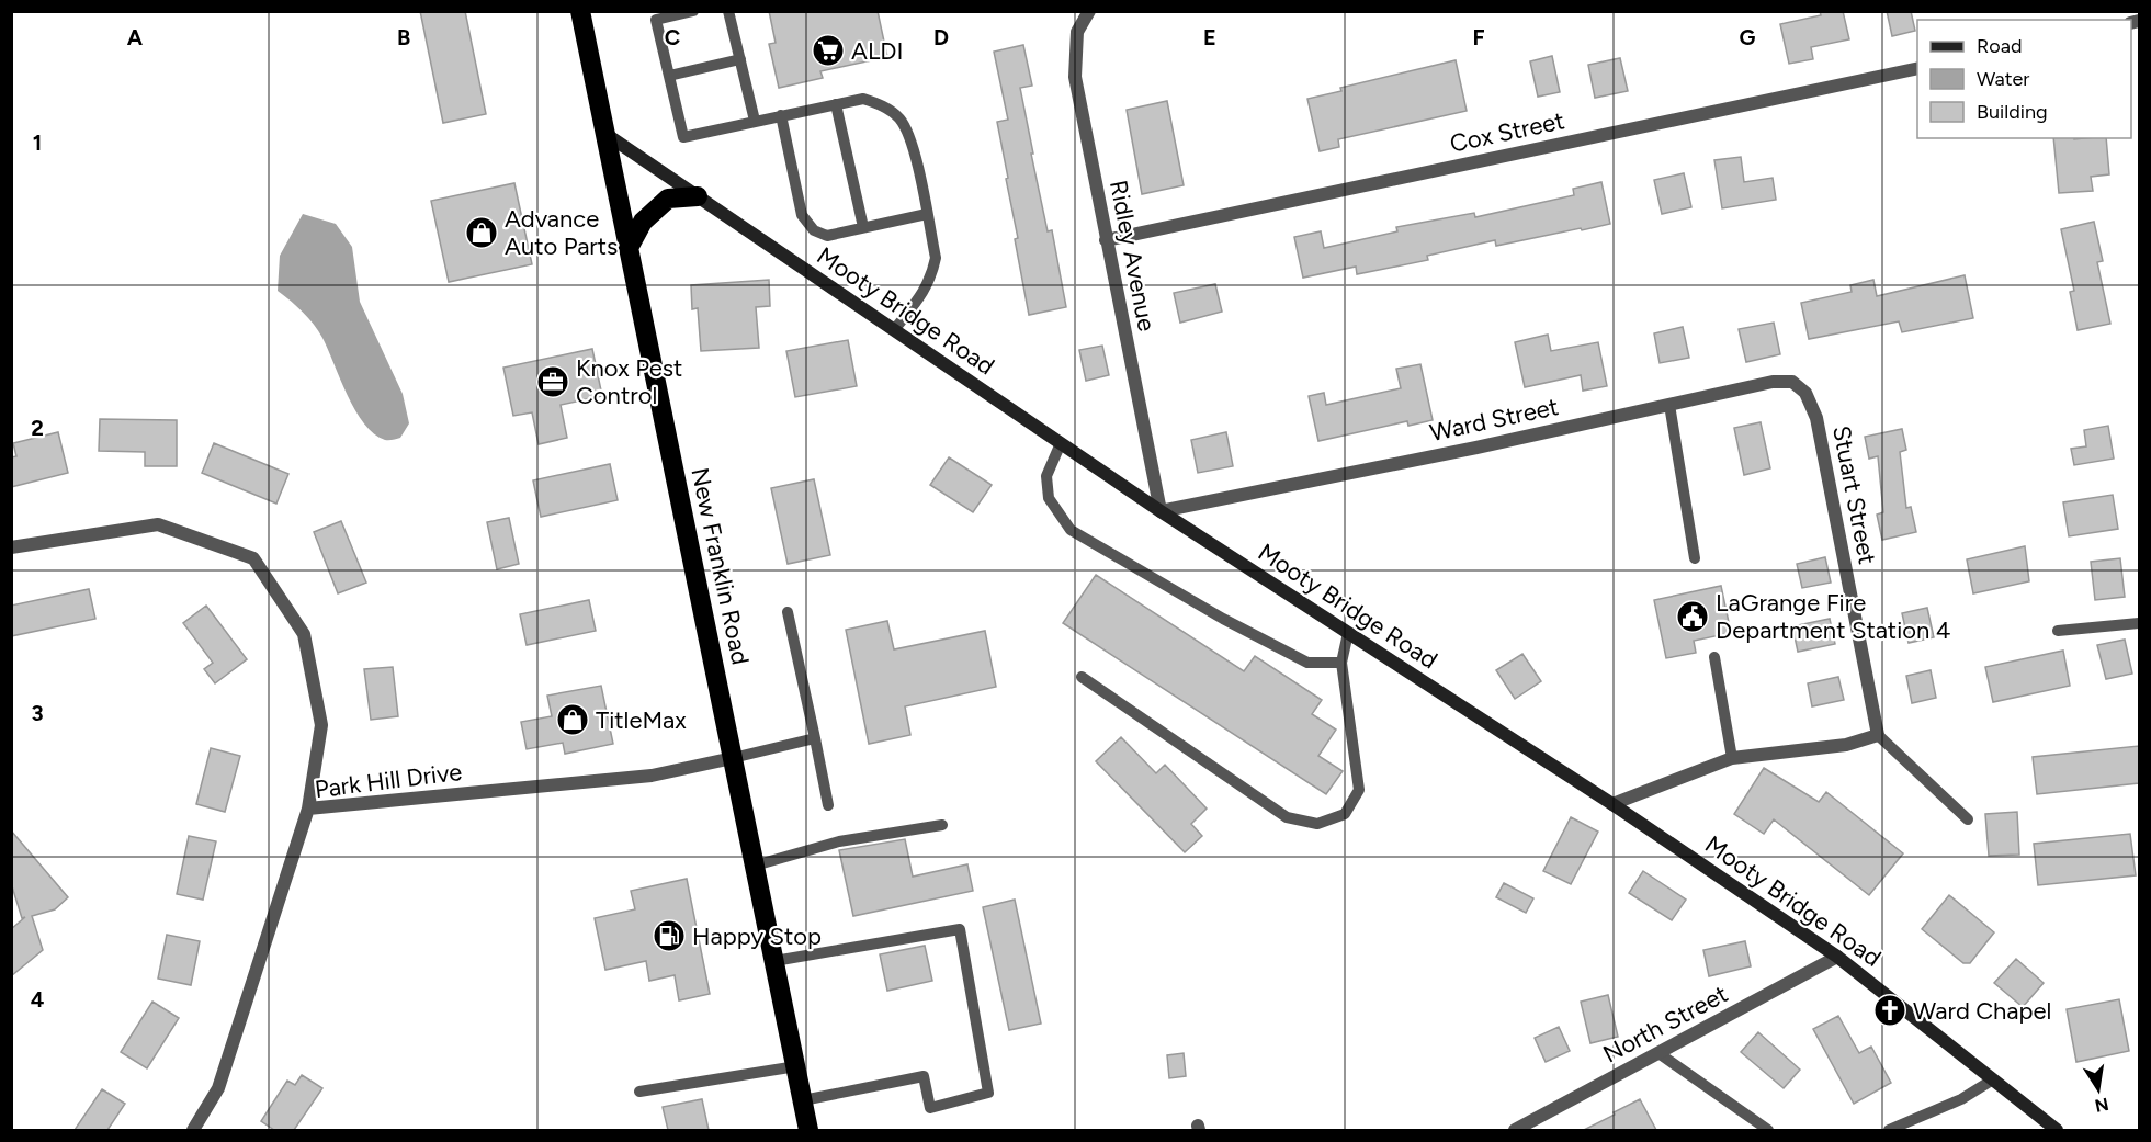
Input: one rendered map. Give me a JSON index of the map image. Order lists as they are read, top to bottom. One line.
{"streets":{"highway":["New Franklin Road"],"street":["Cox Street","Ridley Avenue","Mooty Bridge Road","Ward Street","Stuart Street","Park Hill Drive","North Street"]},"crossings":[["Cox Street","Ridley Avenue"],["Ridley Avenue","Mooty Bridge Road"],["Ridley Avenue","Ward Street"],["Mooty Bridge Road","Ward Street"],["Mooty Bridge Road","New Franklin Road"],["Mooty Bridge Road","North Street"],["Ward Street","Stuart Street"],["New Franklin Road","Park Hill Drive"]],"places":{"supermarket":["ALDI"],"shop":["Advance Auto Parts","TitleMax"],"office":["Knox Pest Control"],"public building":["LaGrange Fire Department Station 4"],"fuel station":["Happy Stop"],"church":["Ward Chapel"]},"legend":["Road","Water","Building"],"north":"bottom","grid":{"columns":["A","B","C","D","E","F","G"],"rows":["1","2","3","4"]}}
